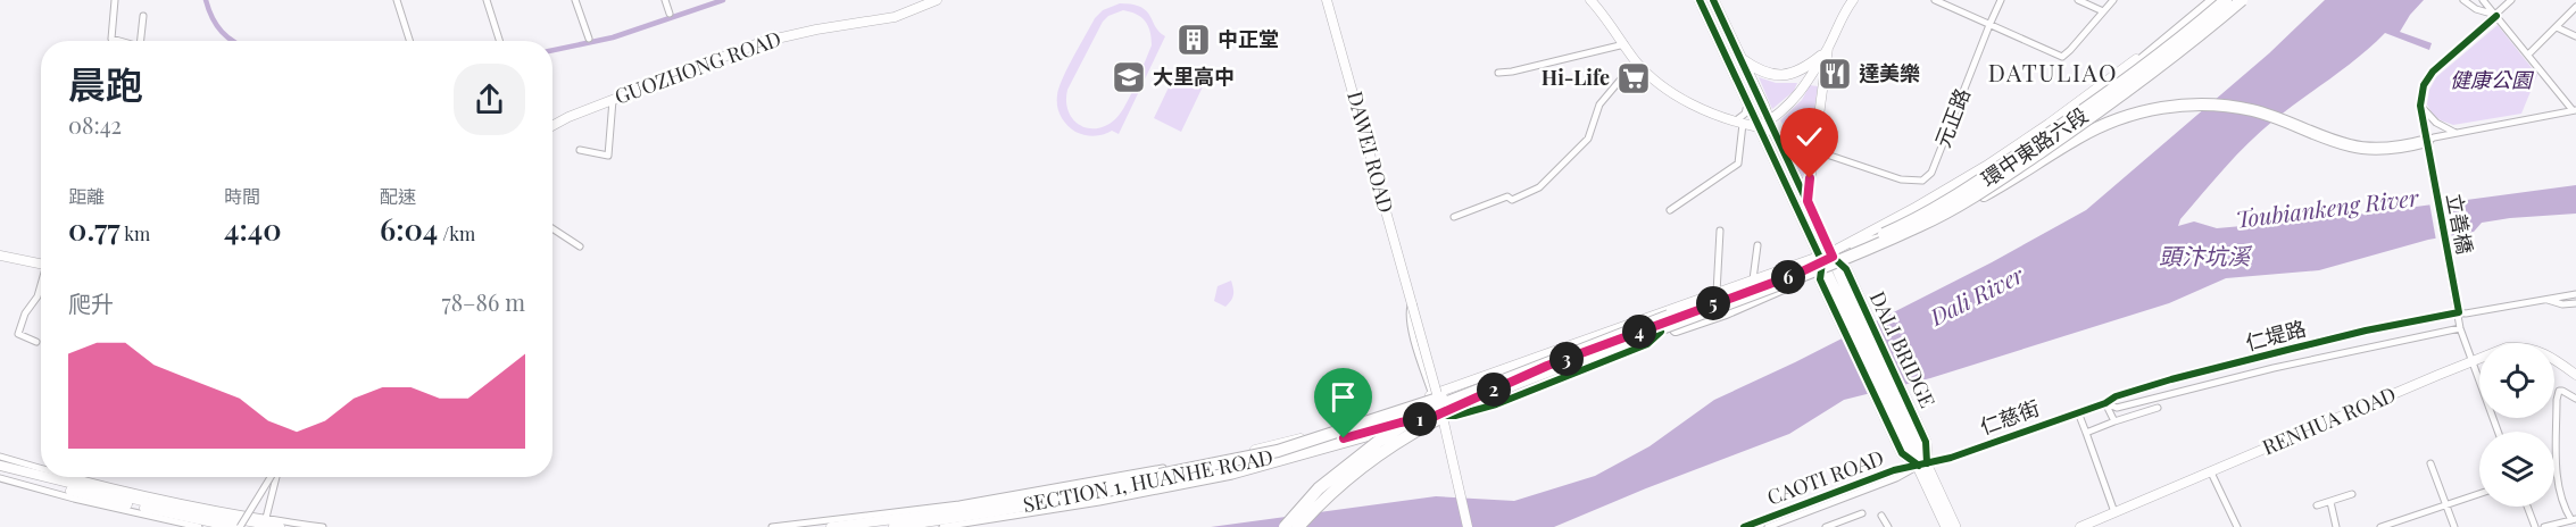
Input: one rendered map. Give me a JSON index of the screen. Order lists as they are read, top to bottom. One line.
{"streets":{"main road":["DALI BRIDGE"],"street":["GUOZHONG ROAD","元正路","環中東路六段","DAWEI ROAD","立善橋","仁堤路","仁慈街","RENHUA ROAD","CAOTI ROAD","SECTION 1, HUANHE ROAD"]},"crossings":[["環中東路六段","DALI BRIDGE"],["環中東路六段","SECTION 1, HUANHE ROAD"],["立善橋","仁堤路"],["立善橋","仁慈街"],["立善橋","RENHUA ROAD"],["仁堤路","仁慈街"],["DALI BRIDGE","仁慈街"],["DALI BRIDGE","CAOTI ROAD"],["DALI BRIDGE","SECTION 1, HUANHE ROAD"],["仁慈街","CAOTI ROAD"]],"districts":["DATULIAO"],"water":["Toubiankeng River","頭汴坑溪","Dali River"],"parks":["健康公園"],"places":{"building":["中正堂"],"restaurant":["達美樂"],"school or university":["大里高中"],"supermarket":["Hi-Life"]},"page":{"heading":["晨跑","08:42"],"stats":[["距離","0.77 km"],["時間","4:40"],["配速","6:04 /km"]],"pins":["6","5","4","3","2","1"],"chart":["爬升","78–86 m"]}}
